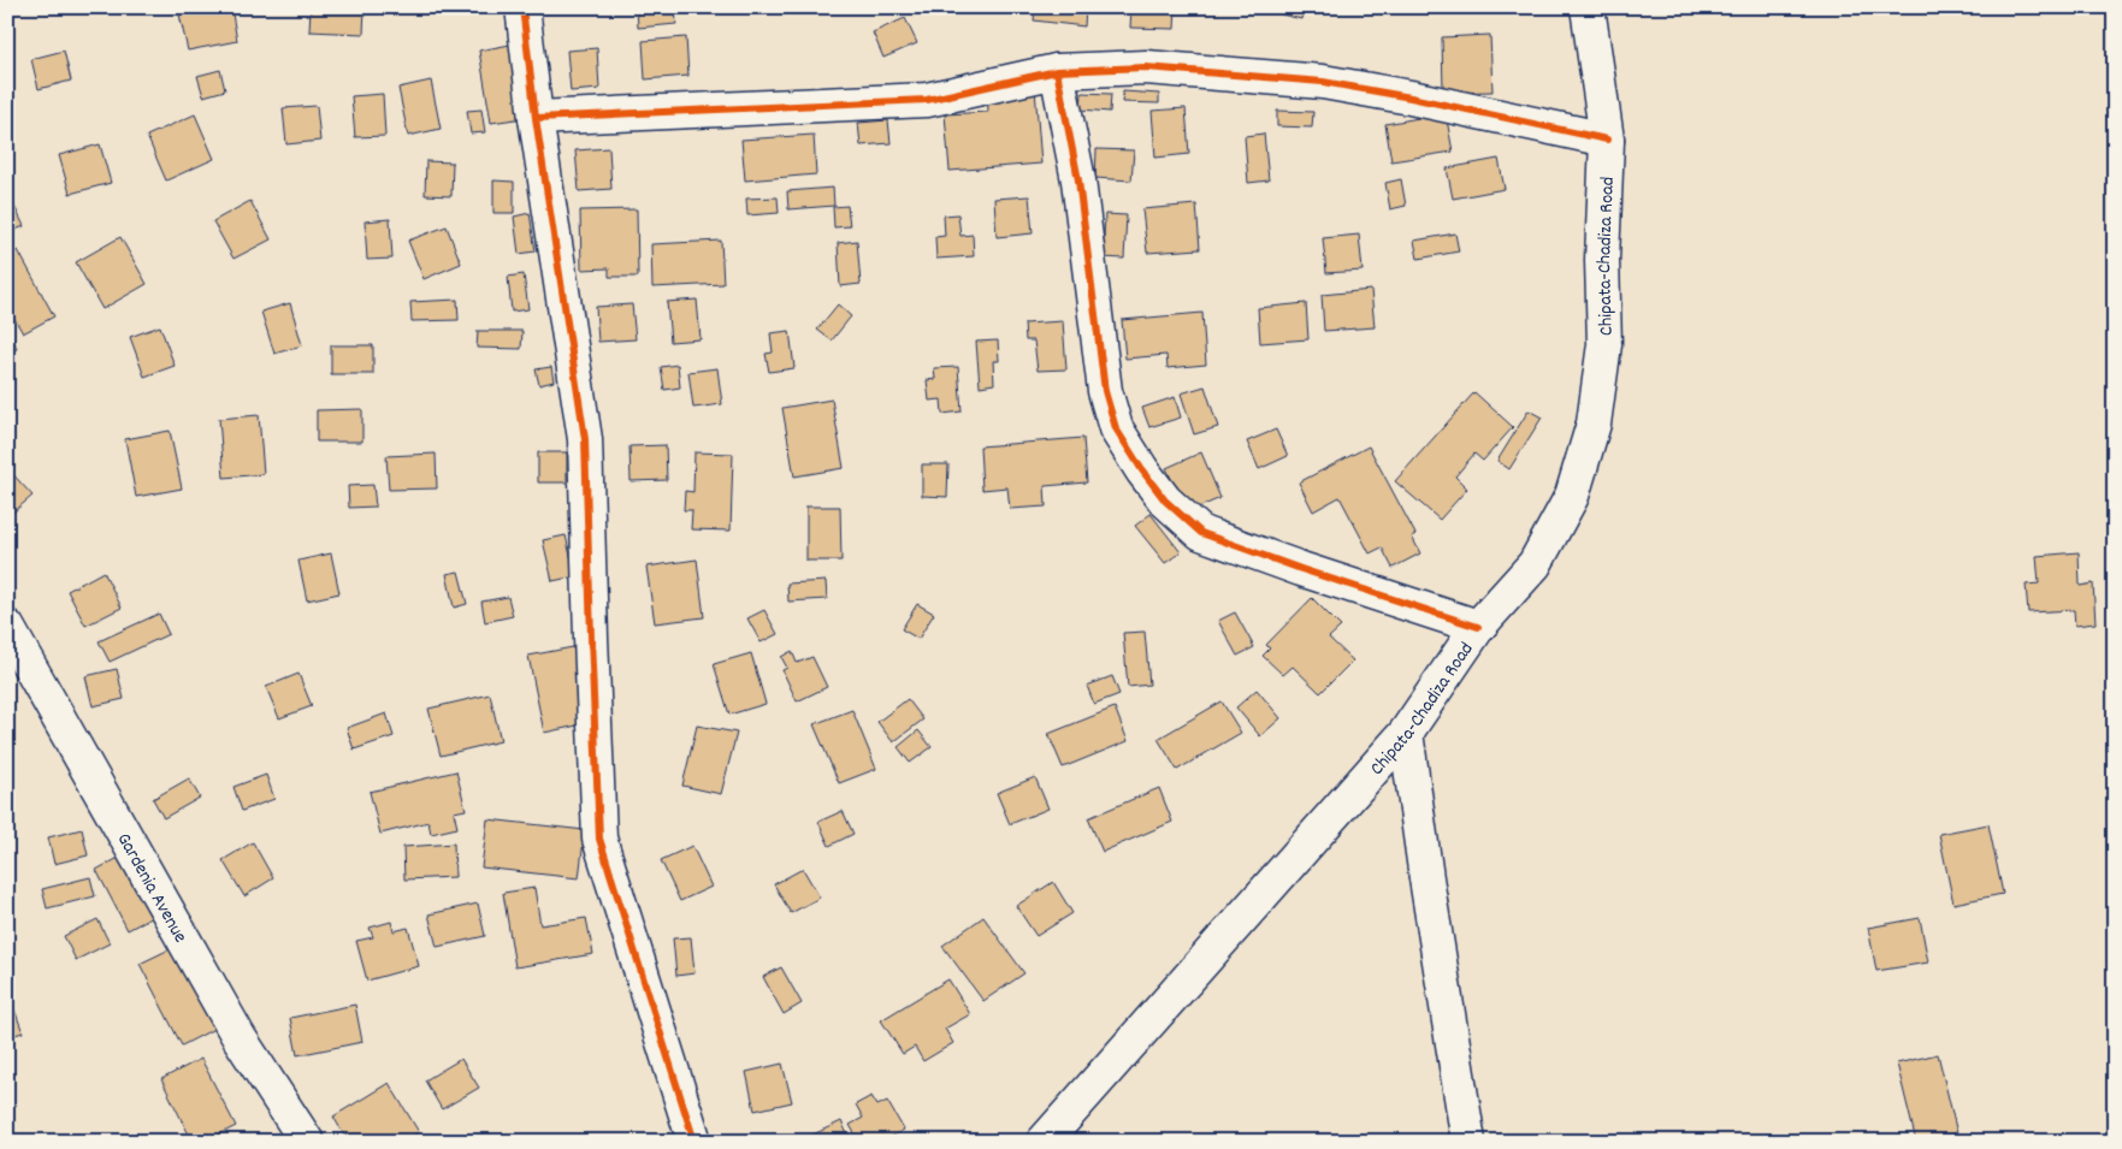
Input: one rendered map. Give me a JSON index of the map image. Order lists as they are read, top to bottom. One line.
{"streets":{"street":["Chipata-Chadiza Road","Gardenia Avenue"]}}
